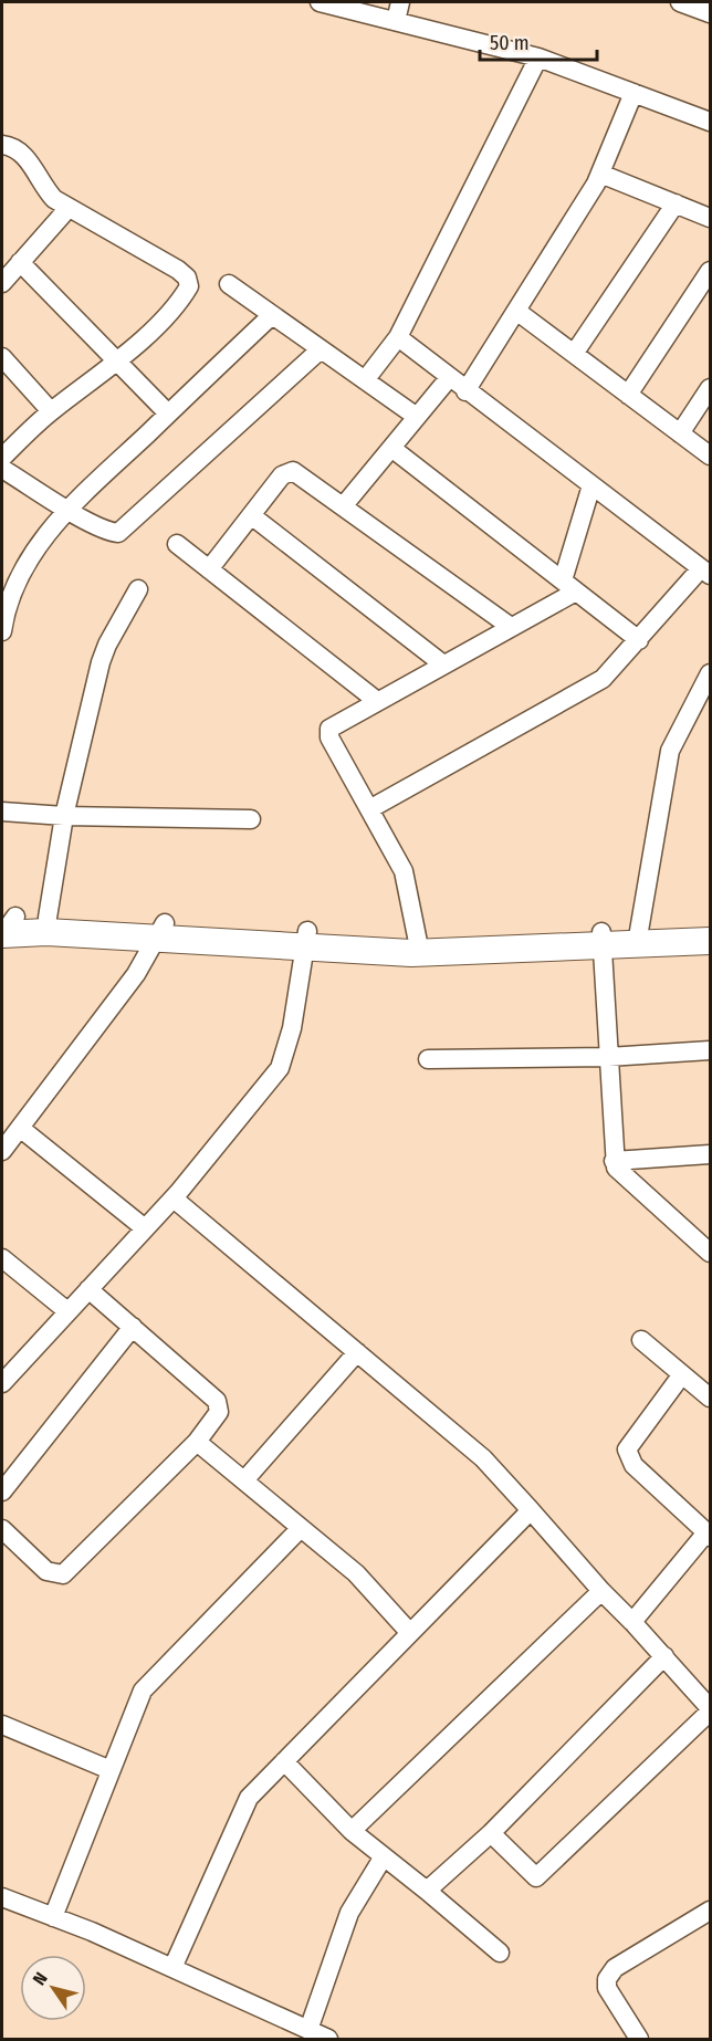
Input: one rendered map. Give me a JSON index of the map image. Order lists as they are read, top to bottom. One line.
{"scale_bar":"50 m","north":"top left"}
